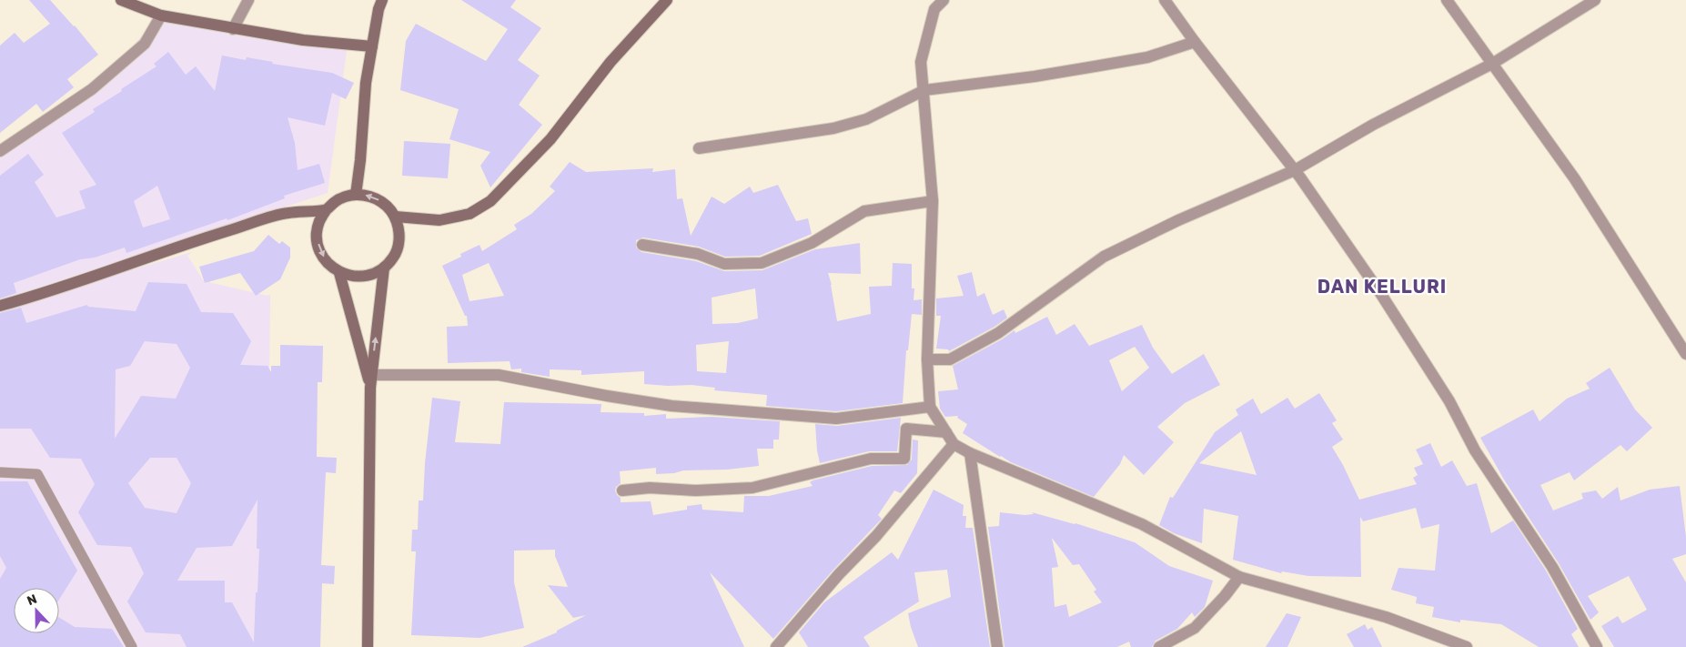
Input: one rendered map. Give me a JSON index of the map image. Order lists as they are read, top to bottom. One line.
{"districts":["DAN KELLURI"],"north":"top"}
